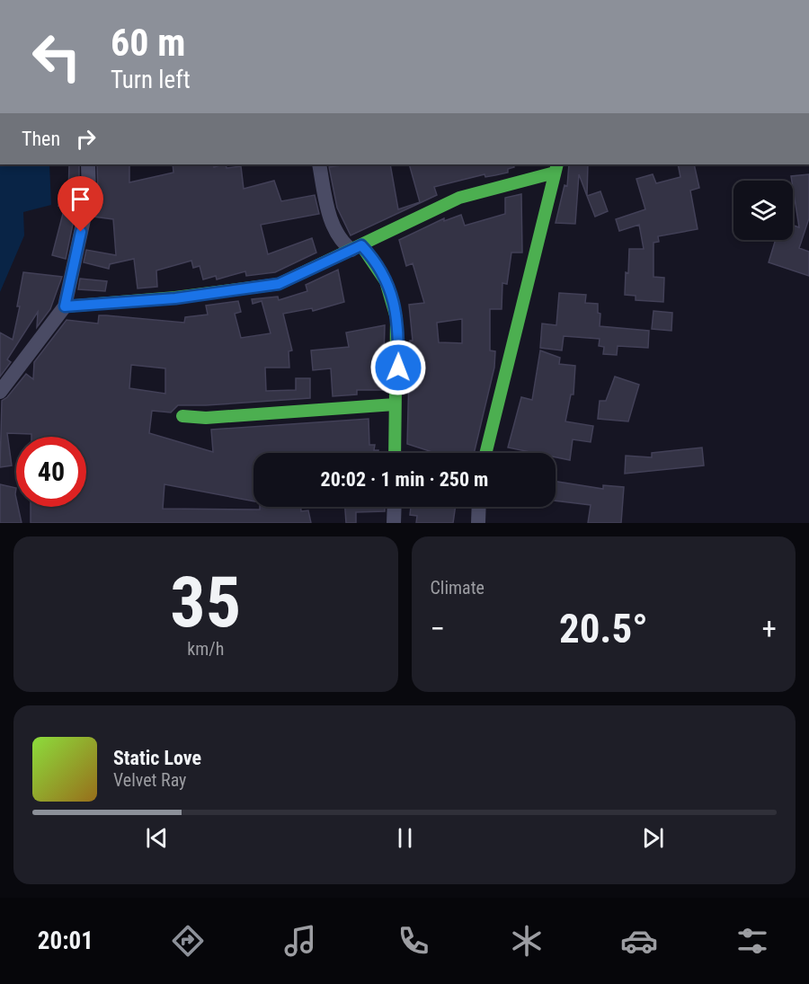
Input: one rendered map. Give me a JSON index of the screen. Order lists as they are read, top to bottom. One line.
{"page":{"turn":["60 m","Turn left"],"then":"Then","limit":"40","trip":"20:02 · 1 min · 250 m","tile":[["35","km/h"],"Climate"],"heat":["−","20.5°","+"],"song":["Static Love","Velvet Ray"],"tabs":"20:01"}}
